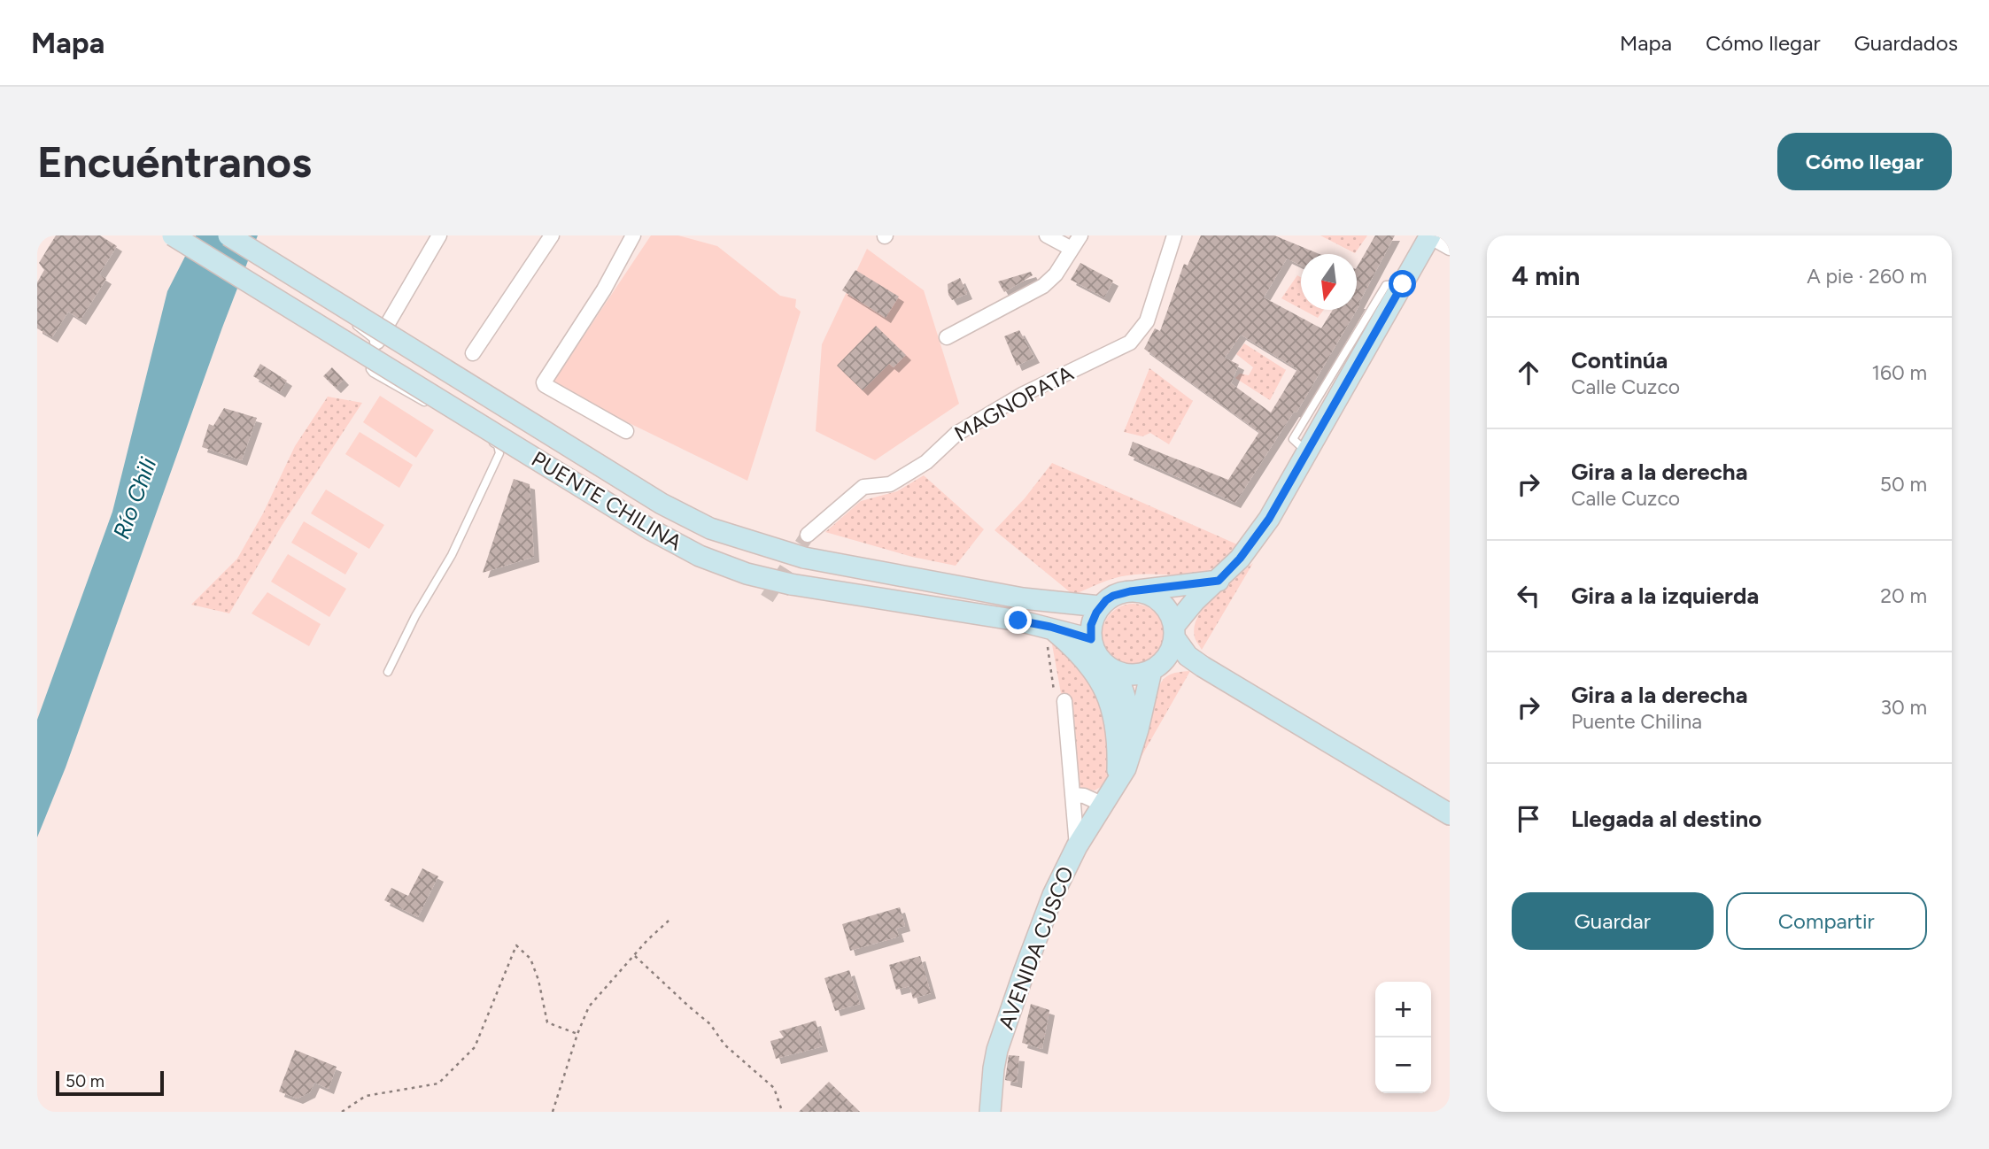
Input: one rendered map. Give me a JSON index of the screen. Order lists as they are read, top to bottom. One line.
{"streets":{"main road":["PUENTE CHILINA","AVENIDA CUSCO"],"street":["MAGNOPATA"]},"crossings":[["PUENTE CHILINA","AVENIDA CUSCO"]],"water":["Río Chili"],"scale_bar":"50 m","north":"bottom","page":{"header":"Mapa","nav":["Mapa","Cómo llegar","Guardados"],"buttons":["Cómo llegar",["Guardar","Compartir"]],"title":"Encuéntranos","heading":["4 min","A pie · 260 m"],"list":[["Continúa","Calle Cuzco","160 m"],["Gira a la derecha","Calle Cuzco","50 m"],["Gira a la izquierda","20 m"],["Gira a la derecha","Puente Chilina","30 m"],"Llegada al destino"],"map_buttons":["+","−"],"scale":"50 m"}}
